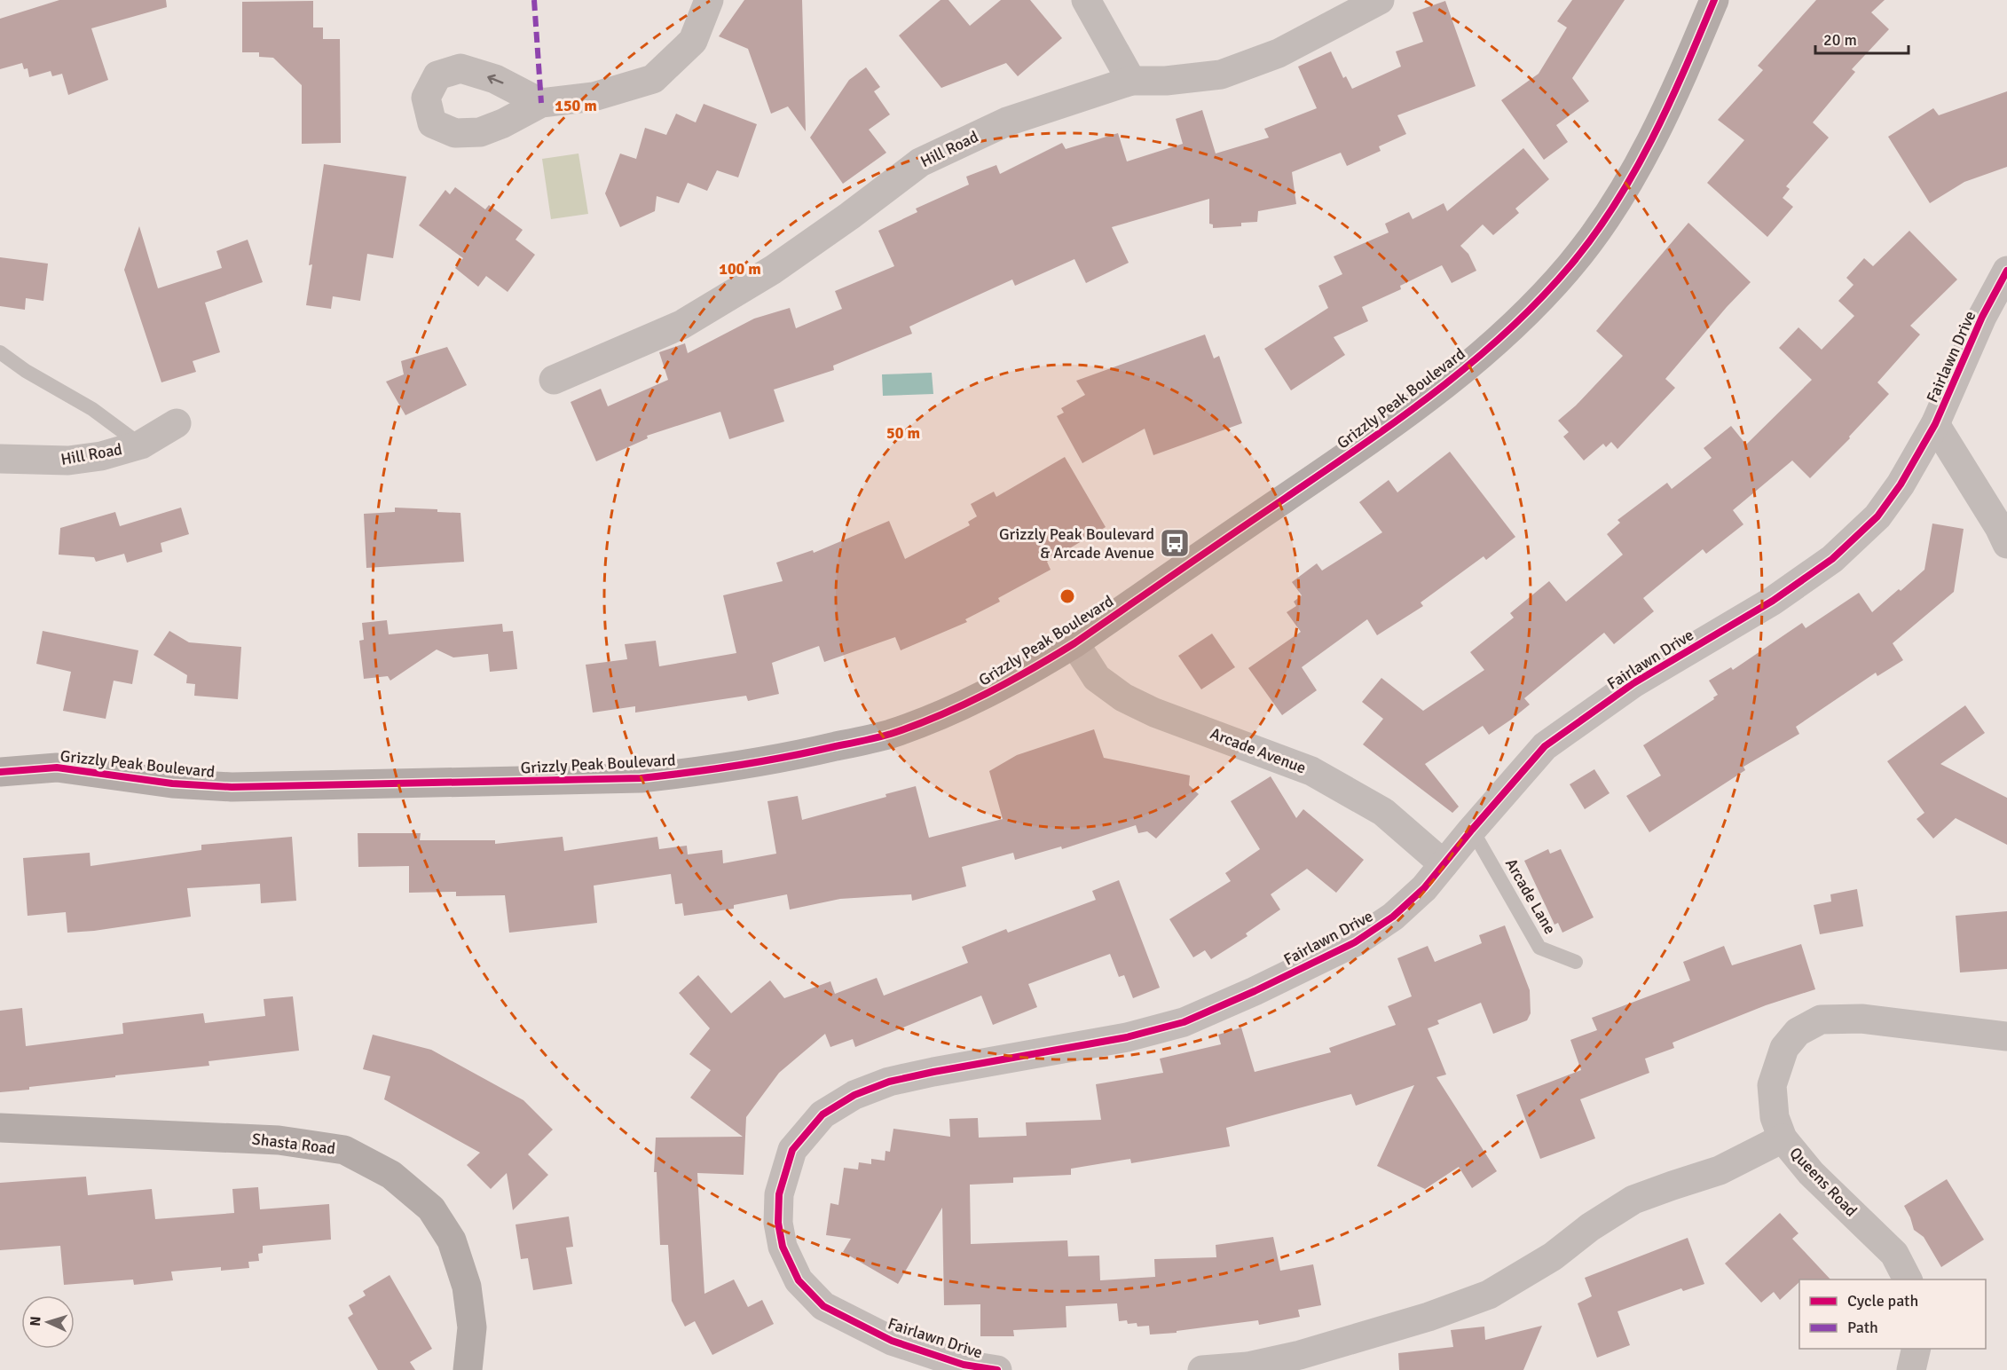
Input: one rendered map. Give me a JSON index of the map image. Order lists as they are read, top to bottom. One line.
{"streets":{"street":["Hill Road","Fairlawn Drive","Grizzly Peak Boulevard","Arcade Avenue","Shasta Road","Queens Road"],"lane":["Arcade Lane"]},"crossings":[["Fairlawn Drive","Arcade Avenue"],["Fairlawn Drive","Arcade Lane"],["Grizzly Peak Boulevard","Arcade Avenue"]],"places":{"bus stop":["Grizzly Peak Boulevard & Arcade Avenue"]},"legend":["Cycle path","Path"],"scale_bar":"20 m","north":"left","rings":["150 m","100 m","50 m"]}
